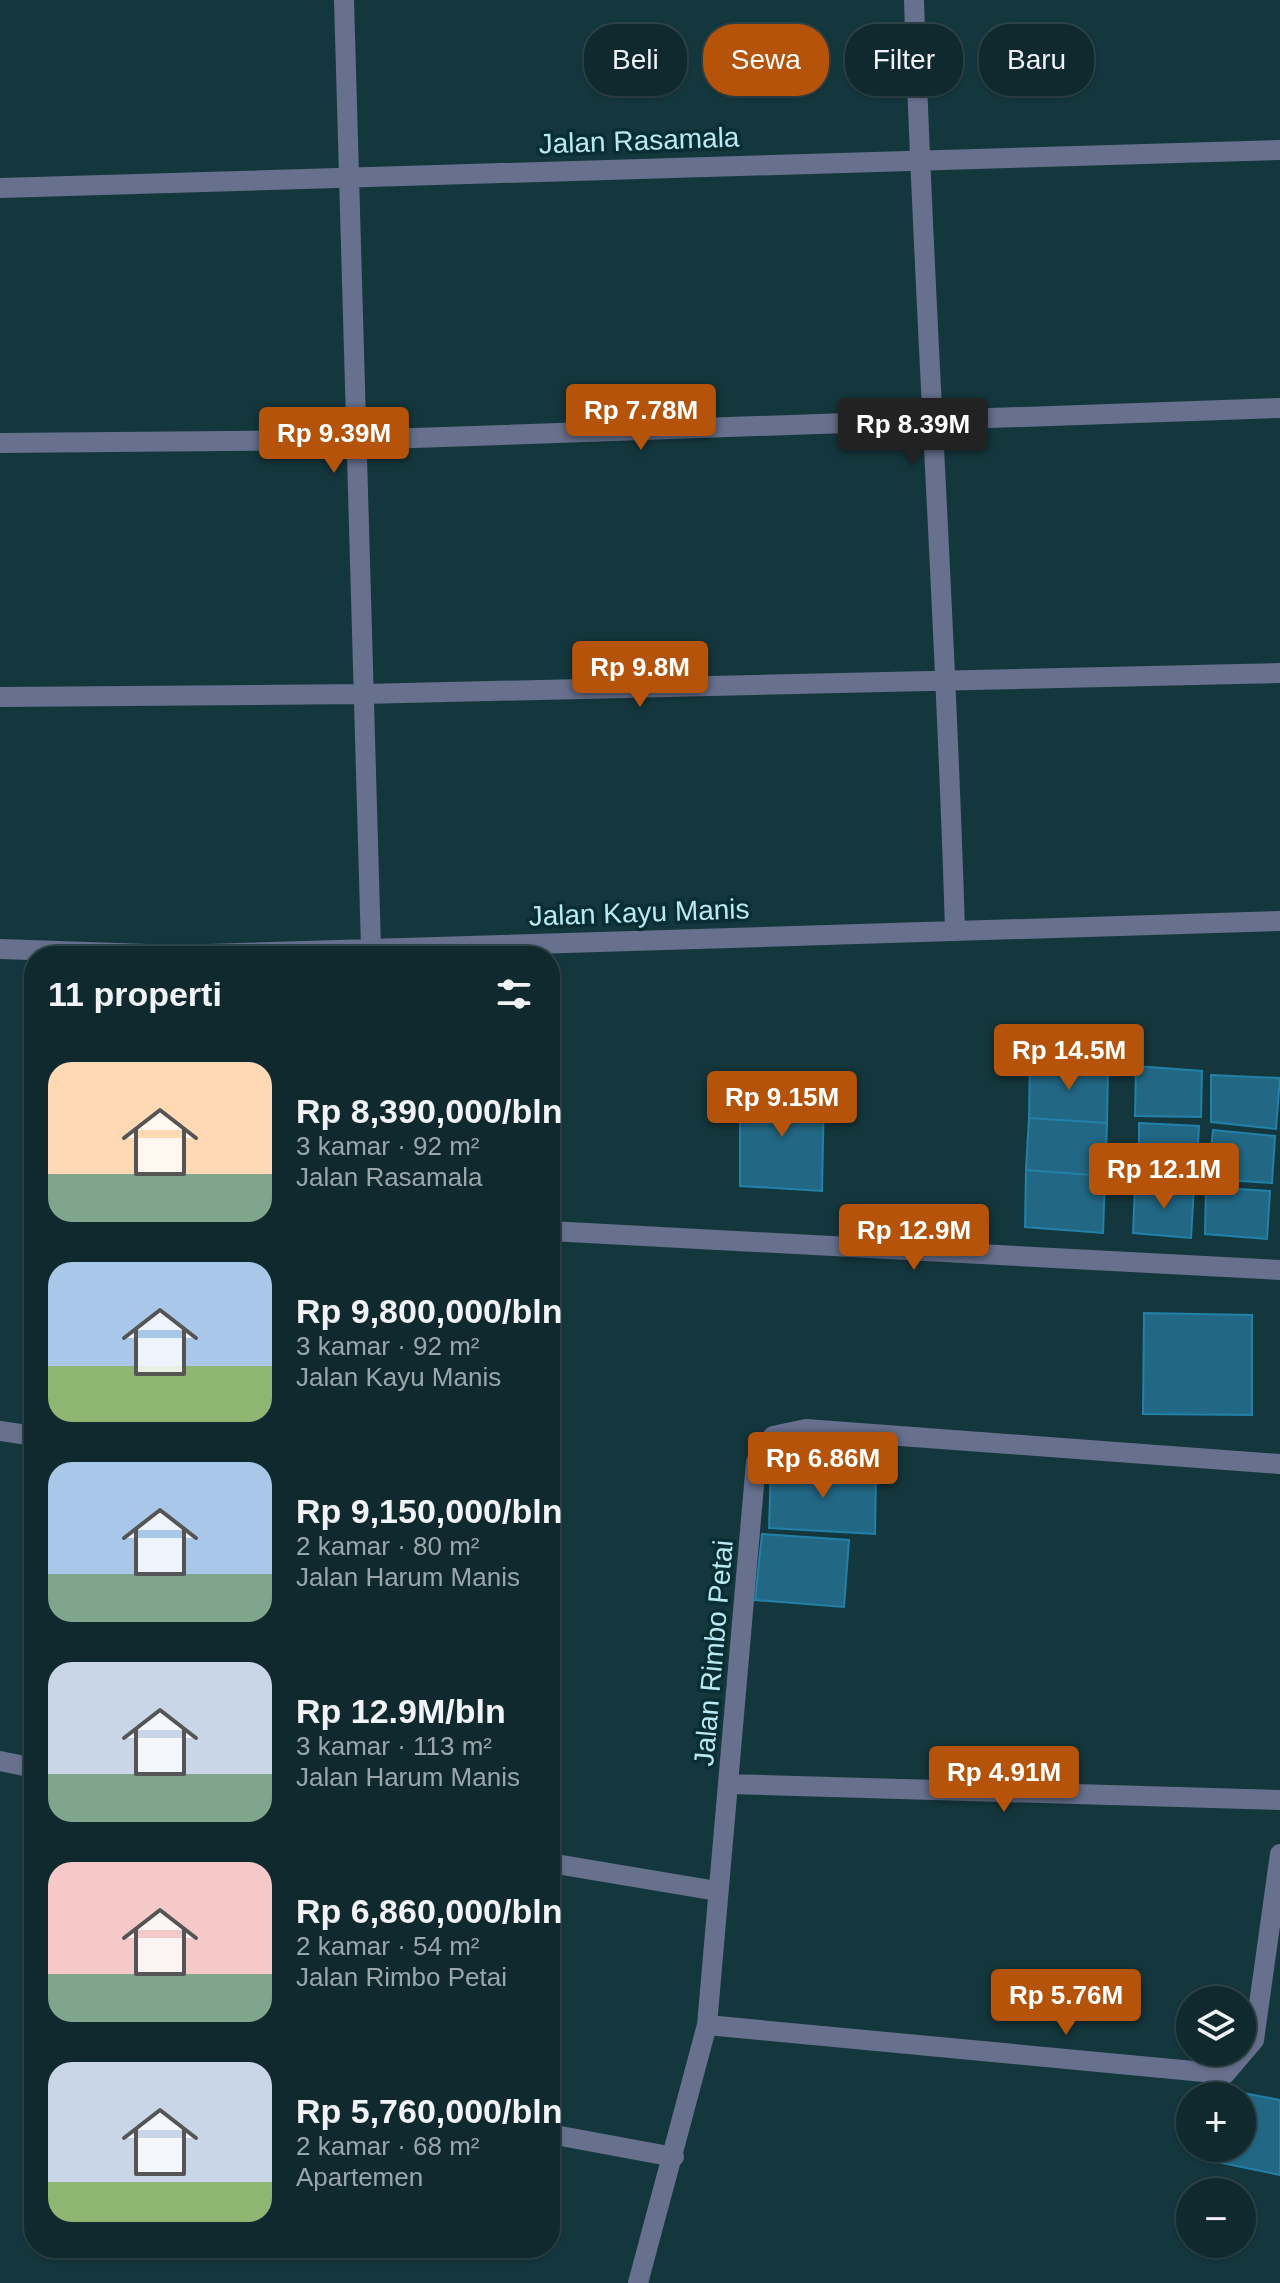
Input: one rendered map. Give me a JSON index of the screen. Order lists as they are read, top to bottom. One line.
{"streets":{"street":["Jalan Rasamala","Jalan Kayu Manis","Jalan Rimbo Petai"]},"page":{"chip":["Beli","Sewa","Filter","Baru"],"price":["Rp 7.78M","Rp 8.39M","Rp 9.39M","Rp 9.8M","Rp 14.5M","Rp 9.15M","Rp 12.1M","Rp 12.9M","Rp 6.86M","Rp 4.91M","Rp 5.76M"],"heading":"11 properti","list":[{"name":"Rp 8,390,000/bln","note":"3 kamar · 92 m² · Jalan Rasamala"},{"name":"Rp 9,800,000/bln","note":"3 kamar · 92 m² · Jalan Kayu Manis"},{"name":"Rp 9,150,000/bln","note":"2 kamar · 80 m² · Jalan Harum Manis"},{"name":"Rp 12.9M/bln","note":"3 kamar · 113 m² · Jalan Harum Manis"},{"name":"Rp 6,860,000/bln","note":"2 kamar · 54 m² · Jalan Rimbo Petai"},{"name":"Rp 5,760,000/bln","note":"2 kamar · 68 m² · Apartemen"}],"map_buttons":["+","−"]}}
